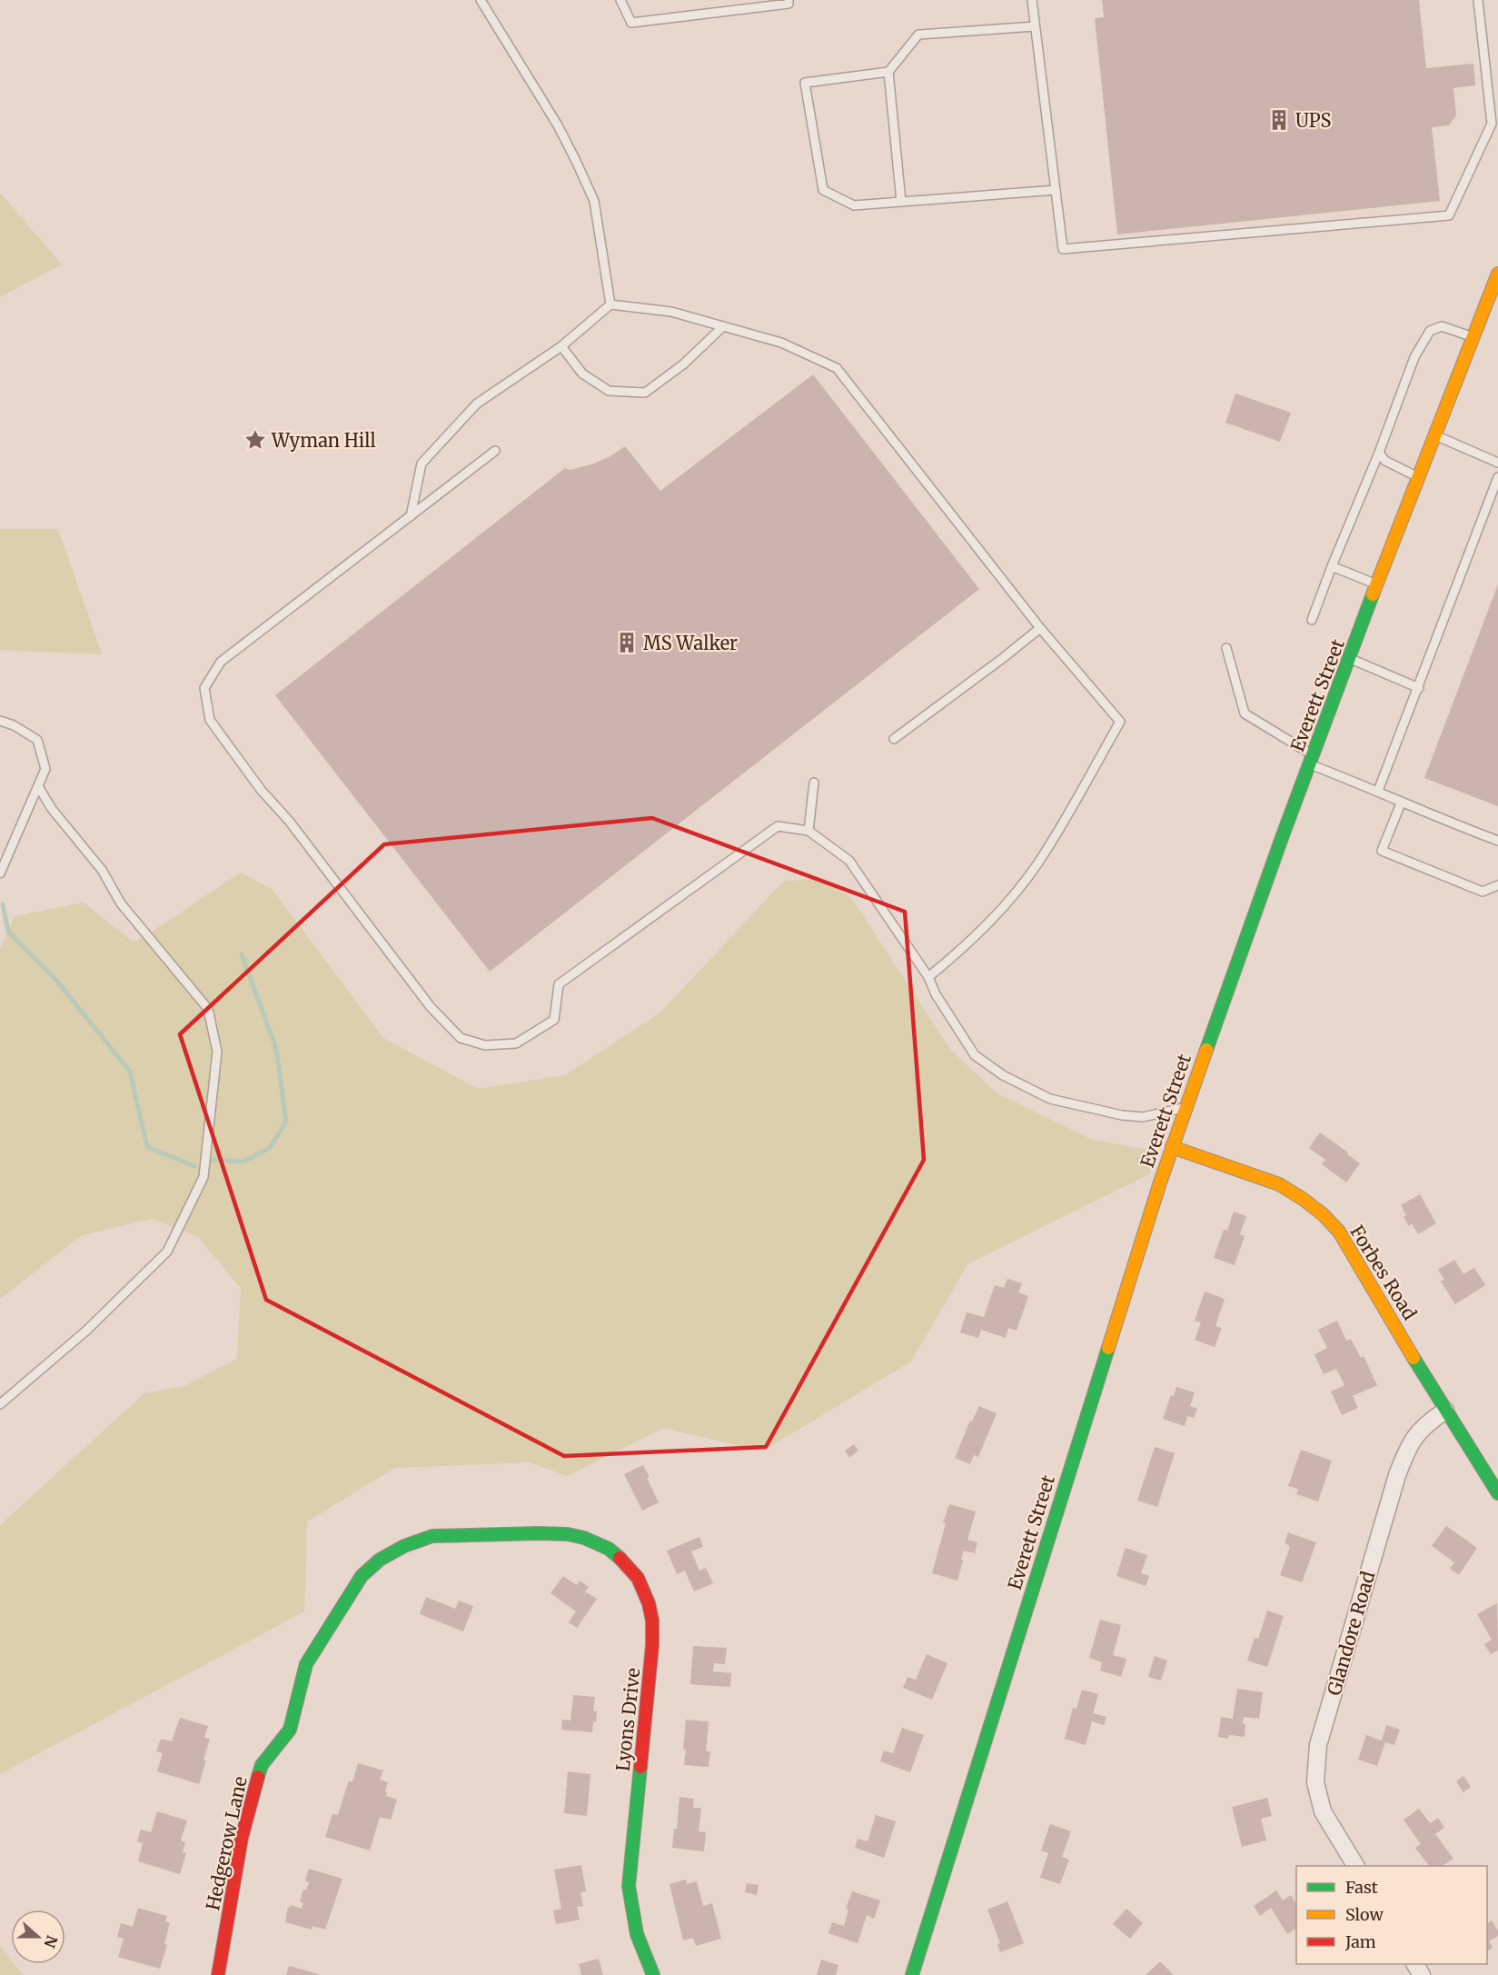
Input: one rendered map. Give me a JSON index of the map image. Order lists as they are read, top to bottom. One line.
{"streets":{"street":["Everett Street","Forbes Road","Glandore Road","Lyons Drive","Hedgerow Lane"]},"crossings":[["Everett Street","Forbes Road"],["Forbes Road","Glandore Road"],["Lyons Drive","Hedgerow Lane"]],"places":{"building":["UPS","MS Walker"],"place":["Wyman Hill"]},"legend":["Fast","Slow","Jam"],"north":"right"}
